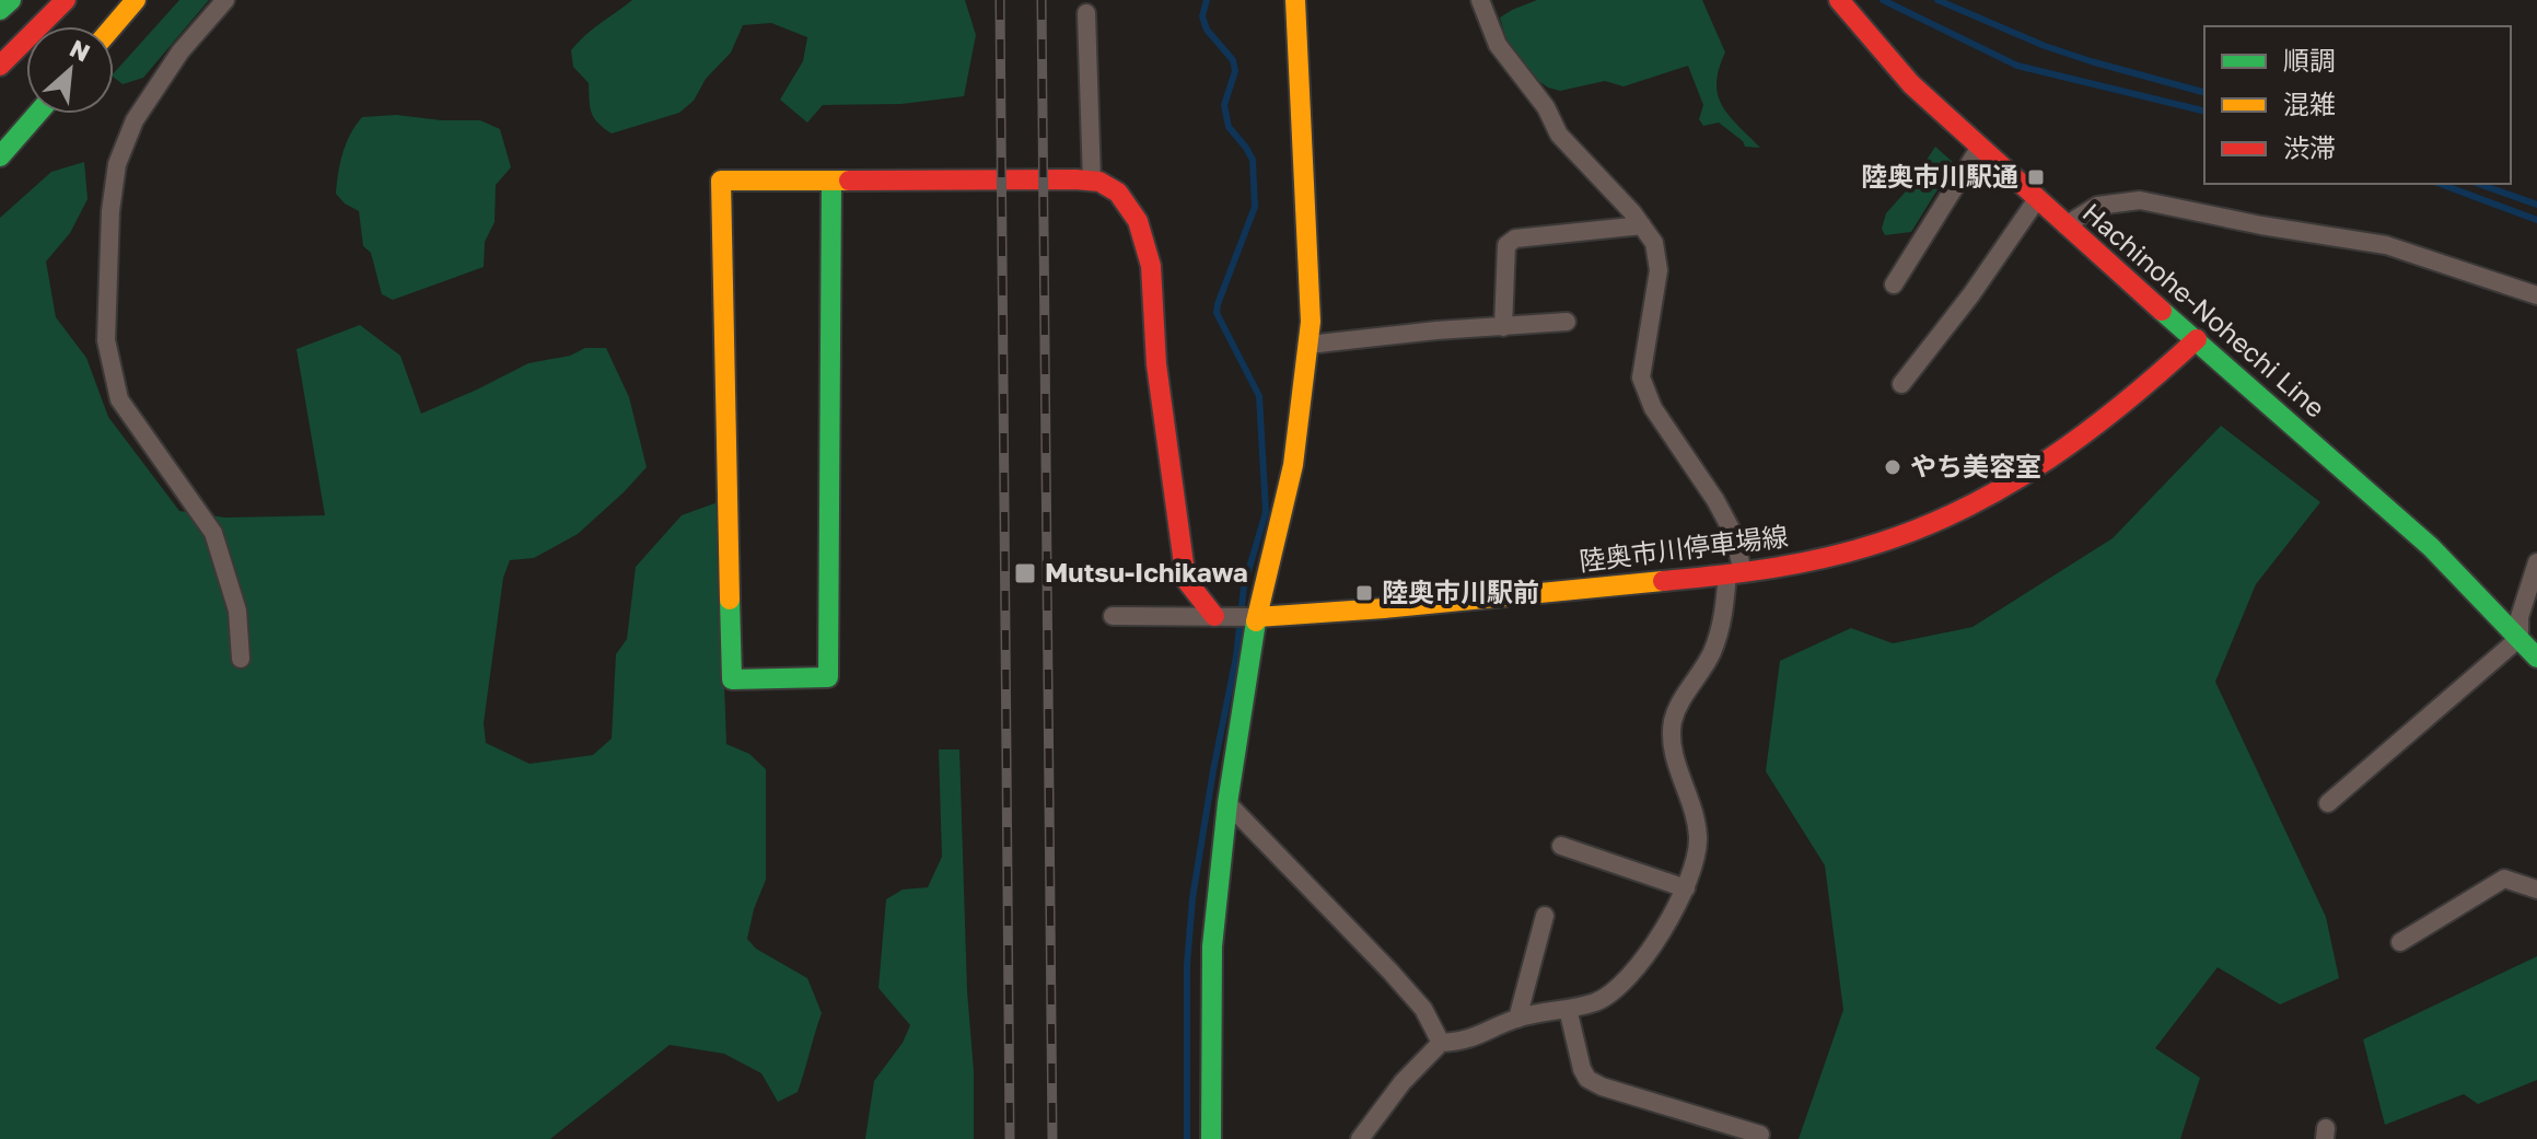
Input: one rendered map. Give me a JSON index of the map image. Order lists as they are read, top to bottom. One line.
{"streets":{"main road":["Hachinohe-Nohechi Line","陸奥市川停車場線"]},"crossings":[["Hachinohe-Nohechi Line","陸奥市川停車場線"]],"places":{"transit":["陸奥市川駅通","Mutsu-Ichikawa","陸奥市川駅前"],"other":["やち美容室"]},"legend":["順調","混雑","渋滞"],"north":"top right"}
